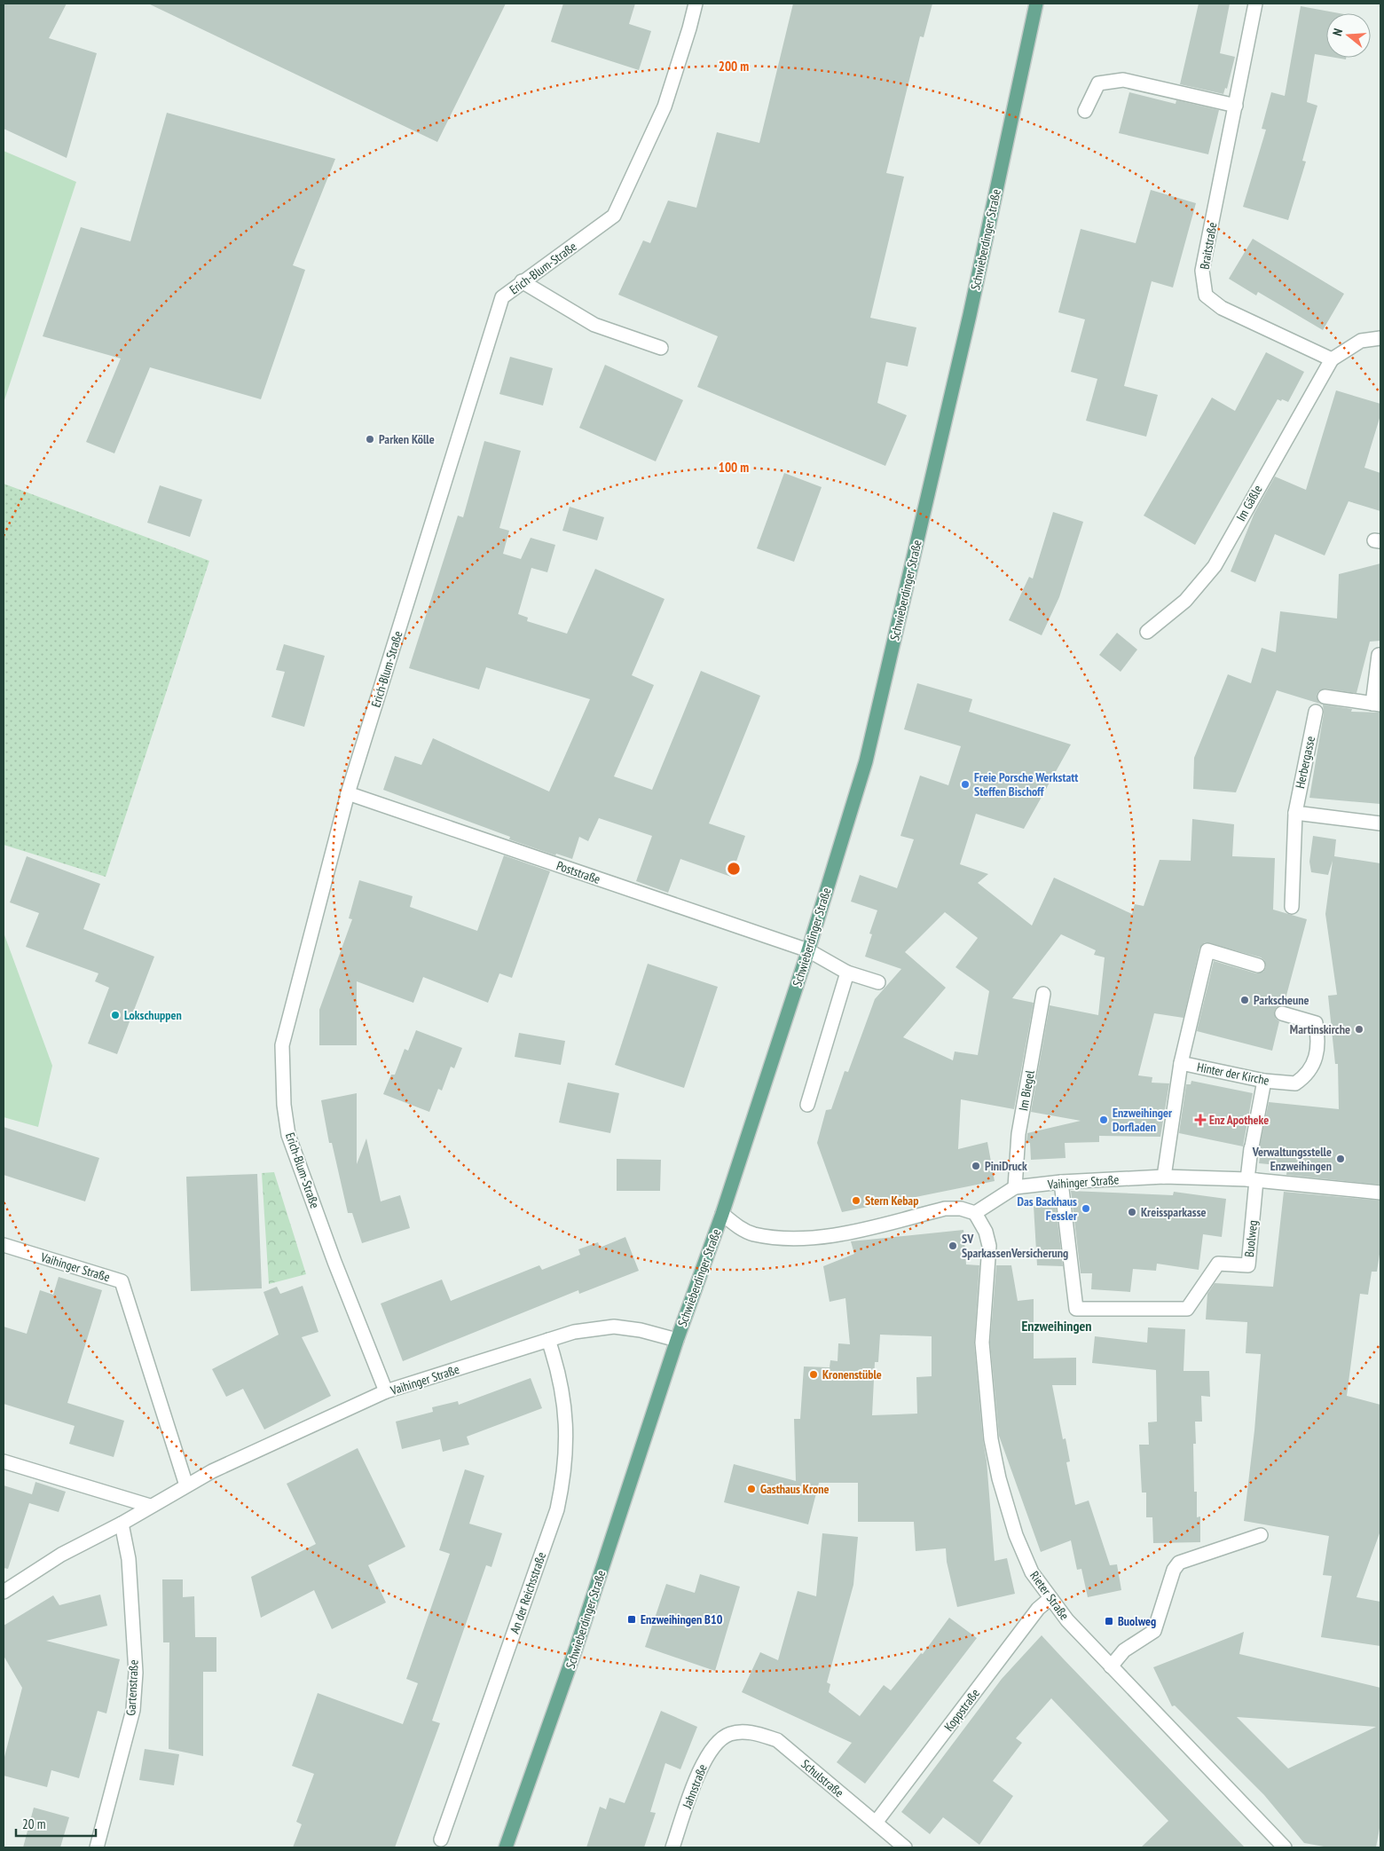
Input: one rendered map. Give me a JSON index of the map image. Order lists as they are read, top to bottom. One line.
{"streets":{"main road":["Schwieberdinger Straße"],"street":["Braitstraße","Erich-Blum-Straße","Im Gäßle","Herbergasse","Poststraße","Hinter der Kirche","Im Biegel","Vaihinger Straße","Buolweg","An der Reichsstraße","Rieter Straße","Gartenstraße","Koppstraße","Schulstraße","Jahnstraße"]},"crossings":[["Schwieberdinger Straße","Poststraße"],["Schwieberdinger Straße","Vaihinger Straße"],["Braitstraße","Im Gäßle"],["Erich-Blum-Straße","Poststraße"],["Erich-Blum-Straße","Vaihinger Straße"],["Hinter der Kirche","Vaihinger Straße"],["Im Biegel","Vaihinger Straße"],["Vaihinger Straße","Buolweg"],["Vaihinger Straße","An der Reichsstraße"],["Vaihinger Straße","Rieter Straße"],["Vaihinger Straße","Gartenstraße"],["Rieter Straße","Koppstraße"],["Koppstraße","Schulstraße"],["Schulstraße","Jahnstraße"]],"districts":["Enzweihingen"],"places":{"other":["Parken Kölle","Freie Porsche Werkstatt Steffen Bischoff","Parkscheune","Lokschuppen","Martinskirche","Enzweihinger Dorfladen","Verwaltungsstelle Enzweihingen","PiniDruck","Stern Kebap","Das Backhaus Fessler","Kreissparkasse","SV SparkassenVersicherung","Kronenstüble","Gasthaus Krone"],"health":["Enz Apotheke"],"transit":["Enzweihingen B10","Buolweg"]},"scale_bar":"20 m","north":"left","rings":["200 m","100 m"]}
